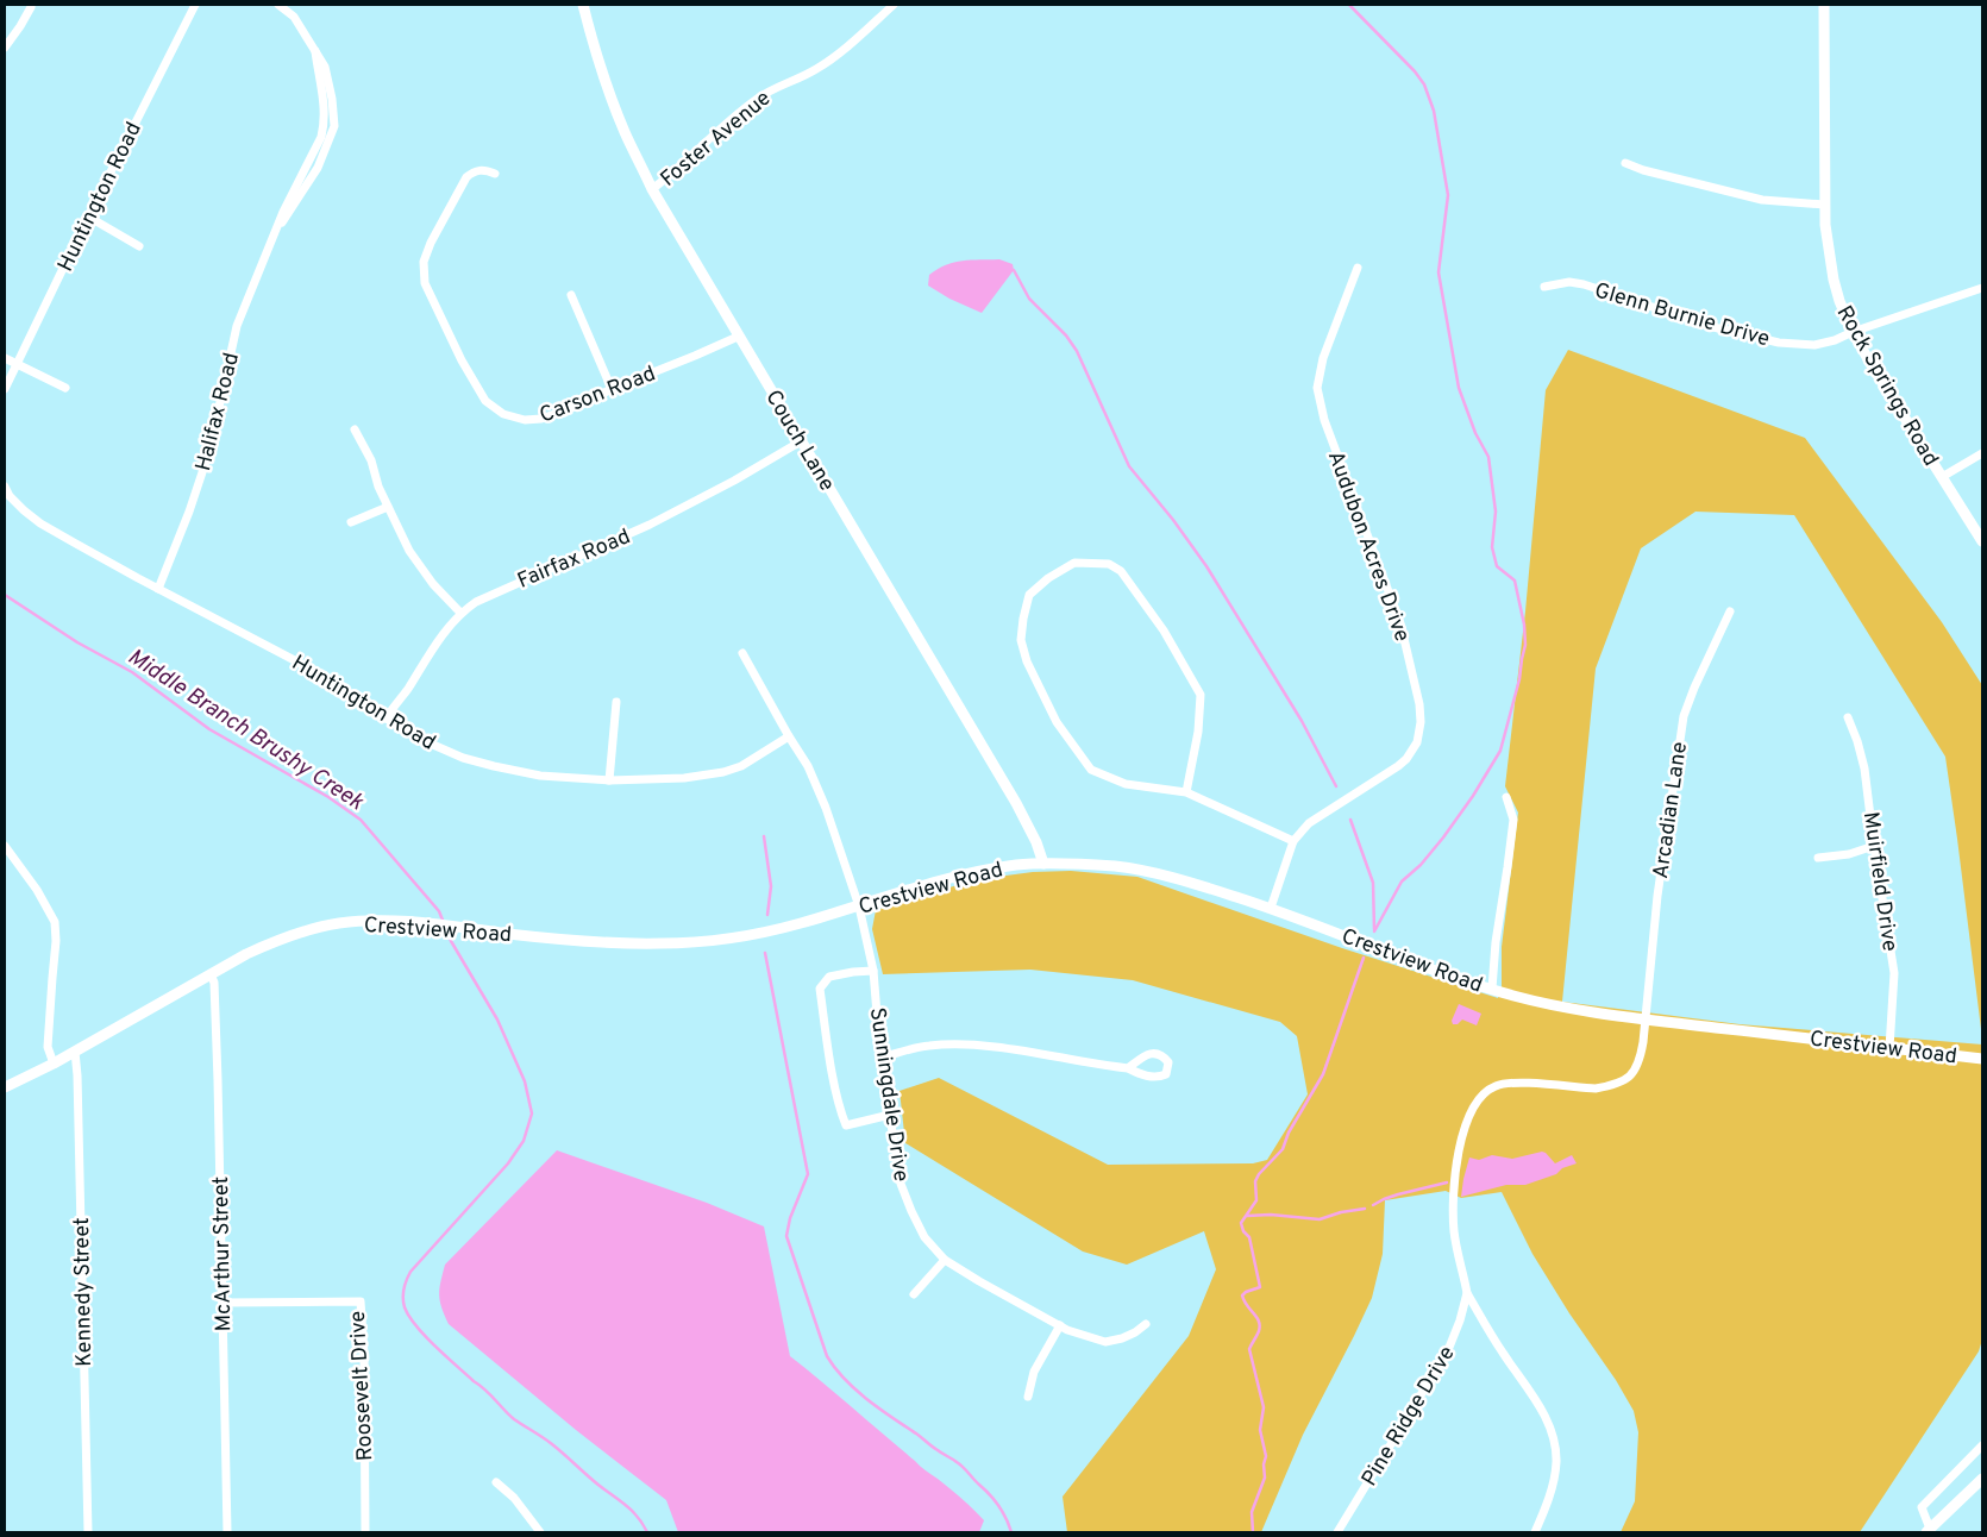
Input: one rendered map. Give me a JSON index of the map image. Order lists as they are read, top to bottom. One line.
{"streets":{"street":["Foster Avenue","Huntington Road","Glenn Burnie Drive","Rock Springs Road","Carson Road","Halifax Road","Couch Lane","Audubon Acres Drive","Fairfax Road","Arcadian Lane","Muirfield Drive","Crestview Road","Sunningdale Drive","McArthur Street","Kennedy Street","Roosevelt Drive","Pine Ridge Drive"]},"crossings":[["Foster Avenue","Couch Lane"],["Huntington Road","Halifax Road"],["Huntington Road","Fairfax Road"],["Glenn Burnie Drive","Rock Springs Road"],["Carson Road","Couch Lane"],["Couch Lane","Fairfax Road"],["Couch Lane","Crestview Road"],["Audubon Acres Drive","Crestview Road"],["Arcadian Lane","Crestview Road"],["Muirfield Drive","Crestview Road"],["Crestview Road","Sunningdale Drive"],["Crestview Road","McArthur Street"],["Crestview Road","Kennedy Street"],["McArthur Street","Roosevelt Drive"]],"water":["Middle Branch Brushy Creek"]}
